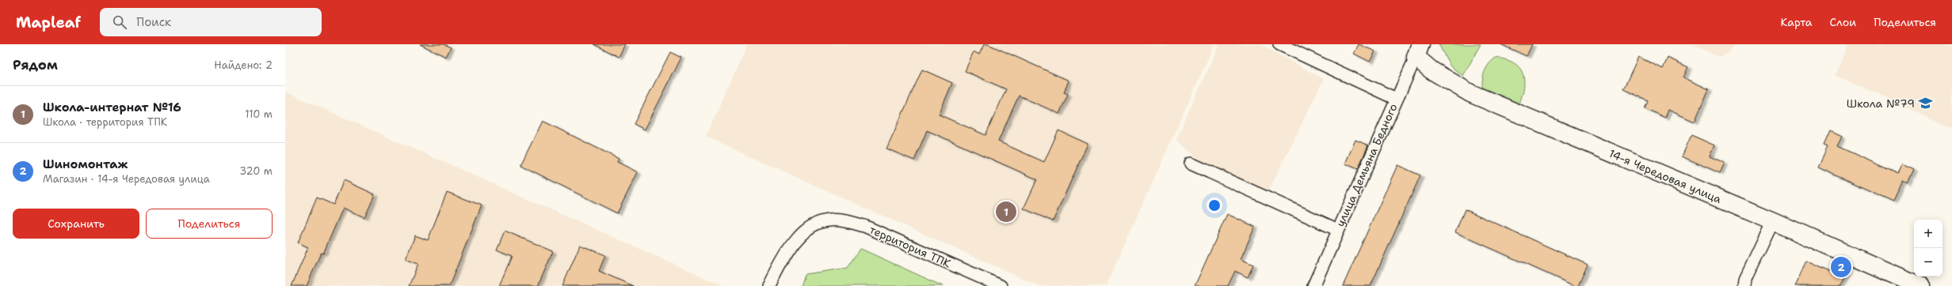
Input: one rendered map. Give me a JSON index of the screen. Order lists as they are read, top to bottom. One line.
{"streets":{"main road":["14-я Чередовая улица"],"street":["улица Демьяна Бедного","территория ТПК"]},"crossings":[["улица Демьяна Бедного","14-я Чередовая улица"]],"places":{"school or university":["Школа №79"]},"page":{"header":"Mapleaf","search":"Поиск","nav":["Карта","Слои","Поделиться"],"heading":["Рядом","Найдено: 2"],"list":[{"mark":"1","name":"Школа-интернат №16","note":"Школа · территория ТПК","value":"110 m"},{"mark":"2","name":"Шиномонтаж","note":"Магазин · 14-я Чередовая улица","value":"320 m"}],"buttons":["Сохранить","Поделиться"],"pins":["1","2"],"map_buttons":["+","−"]}}
